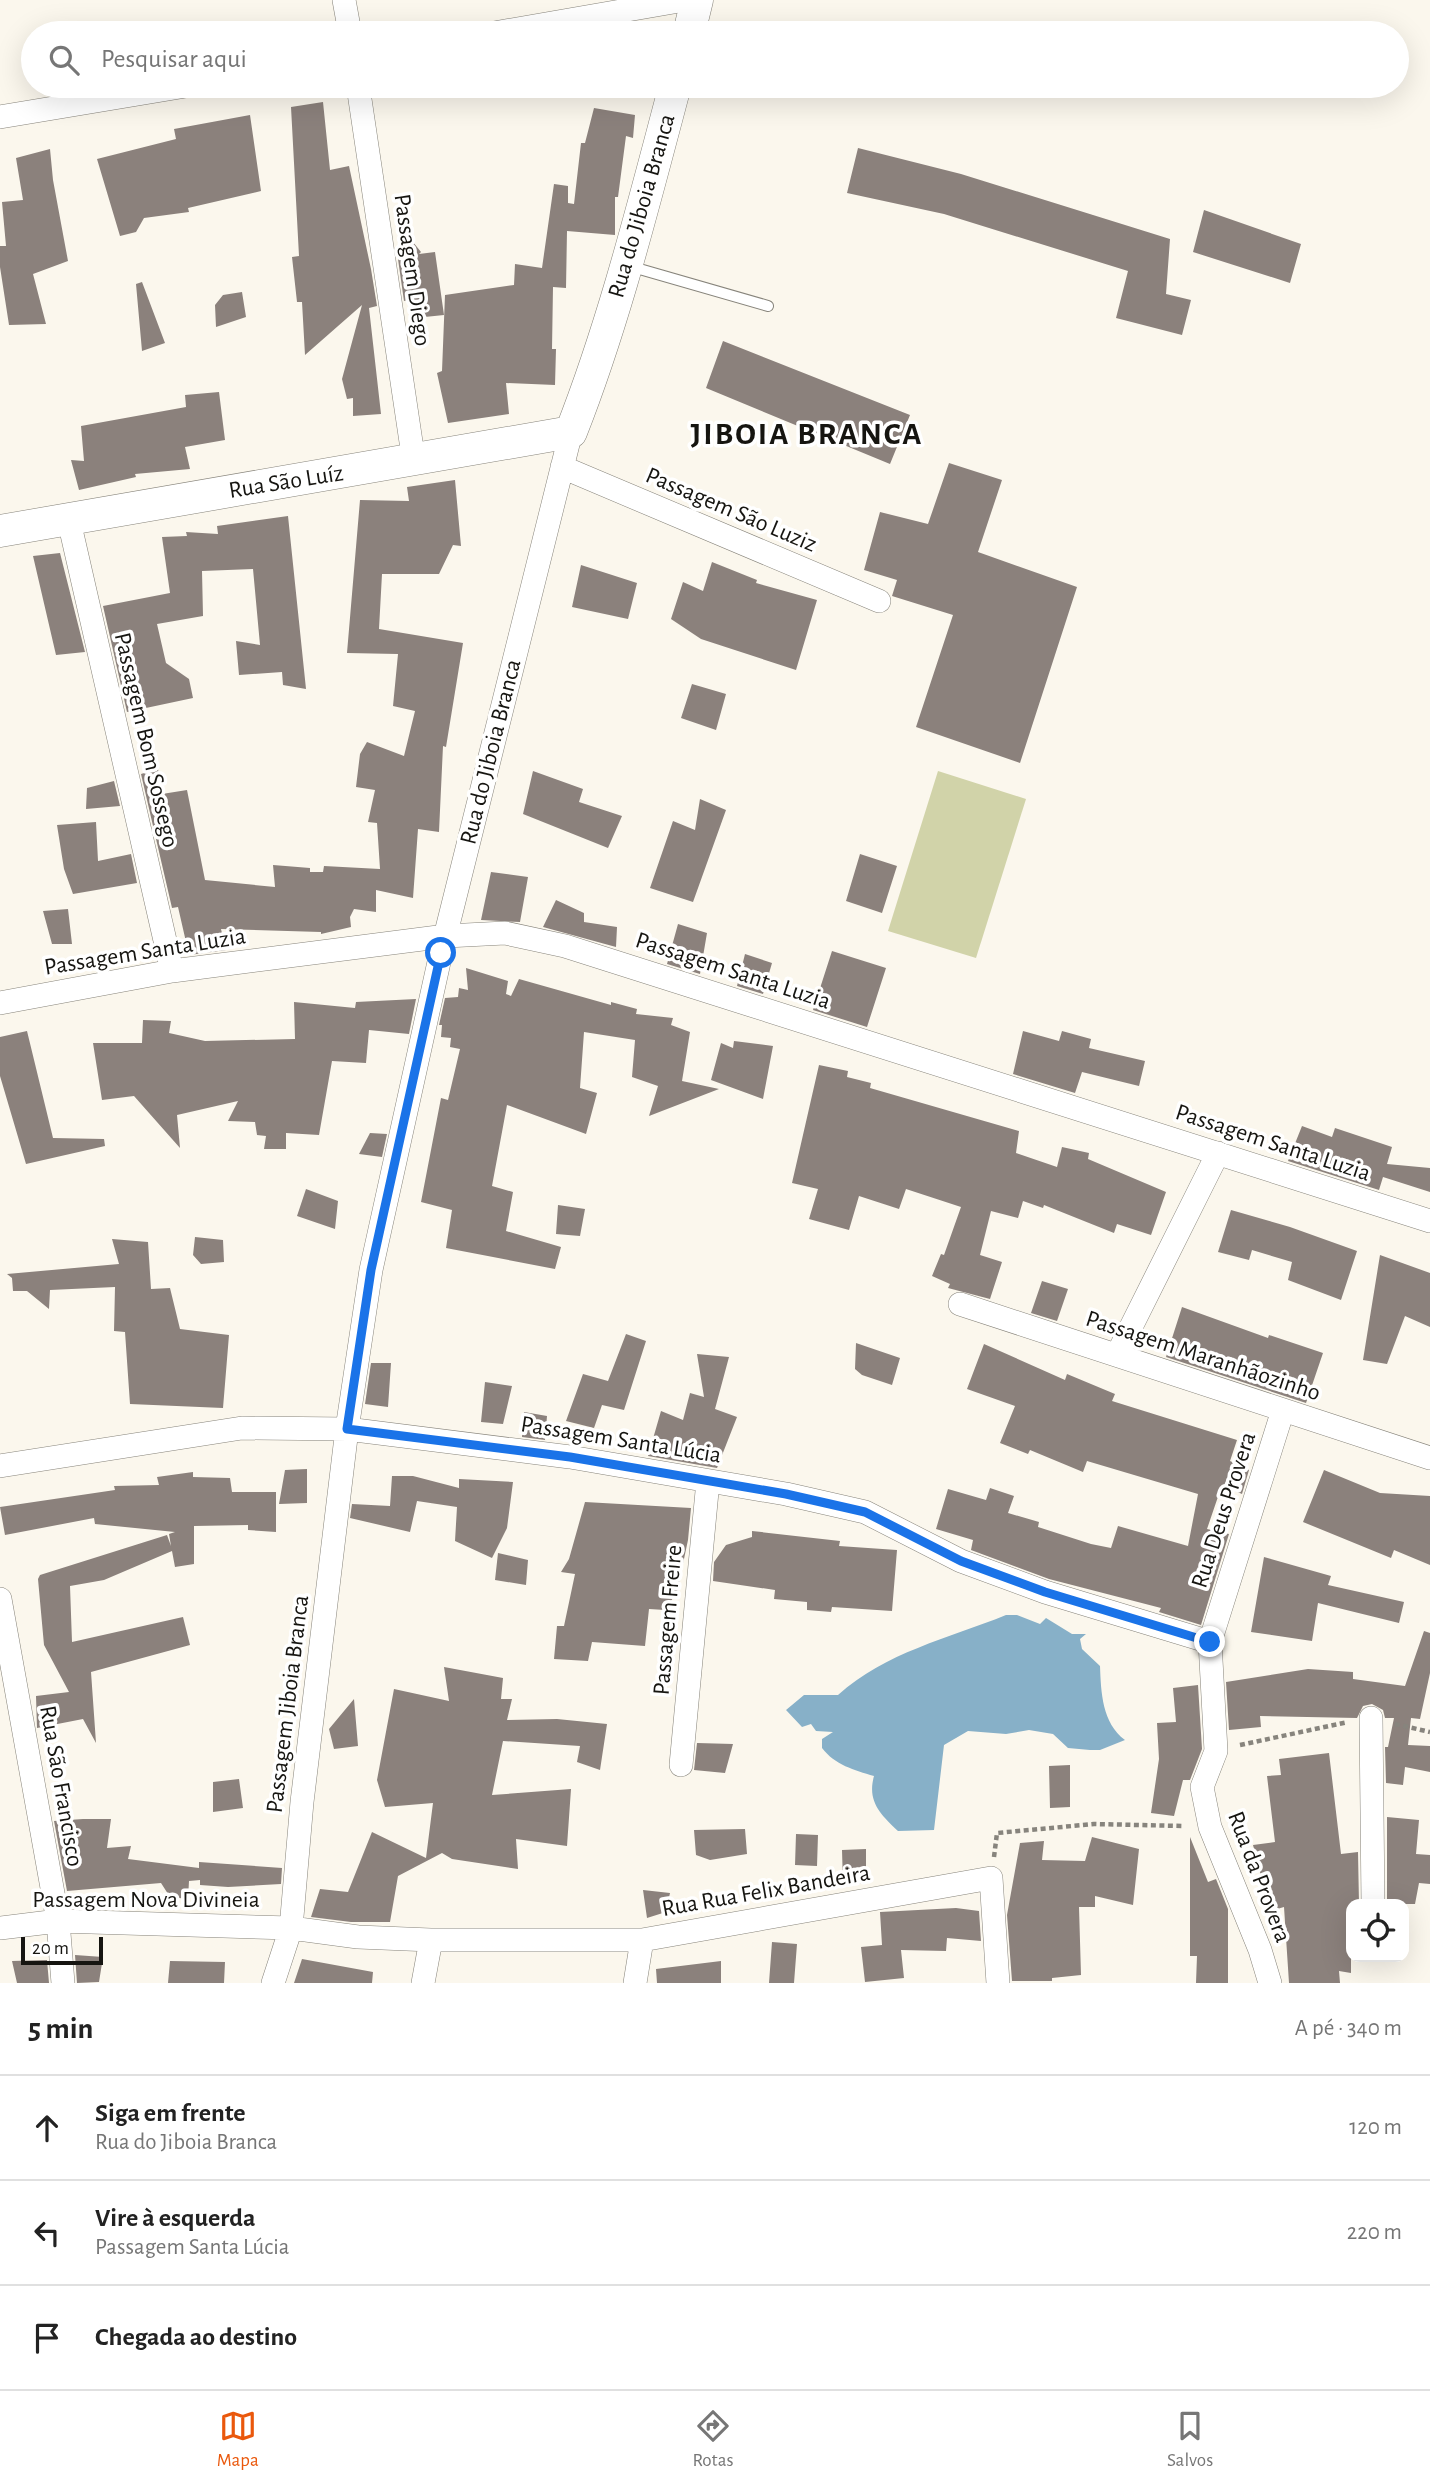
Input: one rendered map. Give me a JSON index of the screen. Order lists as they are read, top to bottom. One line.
{"streets":{"main road":["Rua do Jiboia Branca","Rua São Luíz"],"street":["Passagem Diego","Passagem São Luziz","Passagem Bom Sossego","Passagem Santa Luzia","Passagem Maranhãozinho","Passagem Santa Lúcia","Rua Deus Provera","Passagem Freire","Passagem Jiboia Branca","Rua São Francisco","Rua da Provera","Rua Rua Felix Bandeira","Passagem Nova Divineia"]},"crossings":[["Rua do Jiboia Branca","Rua São Luíz"],["Rua do Jiboia Branca","Passagem São Luziz"],["Rua do Jiboia Branca","Passagem Santa Luzia"],["Rua do Jiboia Branca","Passagem Santa Lúcia"],["Rua do Jiboia Branca","Passagem Jiboia Branca"],["Passagem Diego","Rua São Luíz"],["Rua São Luíz","Passagem Bom Sossego"],["Passagem Bom Sossego","Passagem Santa Luzia"],["Passagem Maranhãozinho","Rua Deus Provera"],["Passagem Santa Lúcia","Rua Deus Provera"],["Passagem Santa Lúcia","Passagem Freire"],["Passagem Santa Lúcia","Passagem Jiboia Branca"],["Rua Deus Provera","Rua da Provera"],["Passagem Jiboia Branca","Rua Rua Felix Bandeira"],["Passagem Jiboia Branca","Passagem Nova Divineia"],["Rua São Francisco","Passagem Nova Divineia"],["Rua Rua Felix Bandeira","Passagem Nova Divineia"]],"districts":["JIBOIA BRANCA"],"scale_bar":"20 m","page":{"search":"Pesquisar aqui","scale":"20 m","heading":["5 min","A pé · 340 m"],"list":[["Siga em frente","Rua do Jiboia Branca","120 m"],["Vire à esquerda","Passagem Santa Lúcia","220 m"],"Chegada ao destino"],"nav":["Mapa","Rotas","Salvos"]}}
